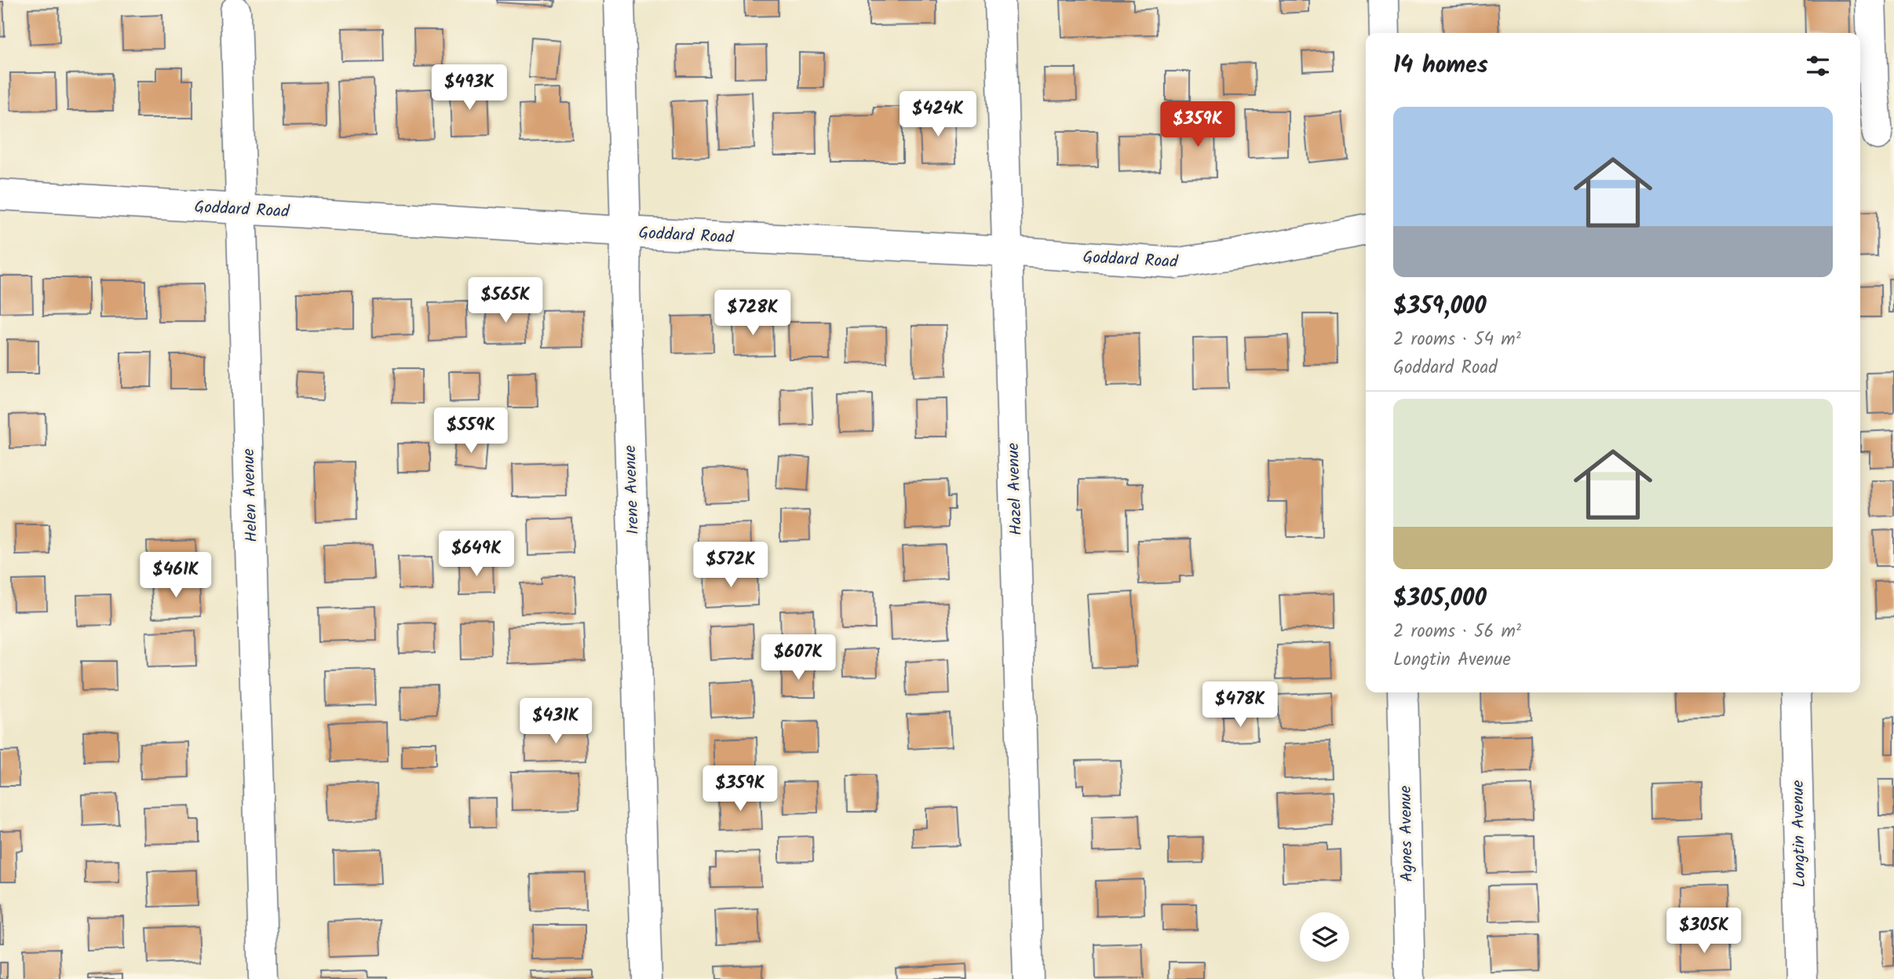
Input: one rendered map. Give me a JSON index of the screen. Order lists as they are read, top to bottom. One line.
{"streets":{"street":["Goddard Road","Hazel Avenue","Irene Avenue","Helen Avenue","Agnes Avenue","Longtin Avenue"]},"crossings":[["Goddard Road","Hazel Avenue"],["Goddard Road","Irene Avenue"],["Goddard Road","Helen Avenue"]],"page":{"heading":"14 homes","price":["$493K","$424K","$359K","$565K","$728K","$559K","$649K","$572K","$461K","$607K","$478K","$431K","$359K","$305K"],"list":[{"name":"$359,000","note":"2 rooms · 54 m² · Goddard Road"},{"name":"$305,000","note":"2 rooms · 56 m² · Longtin Avenue"}]}}
